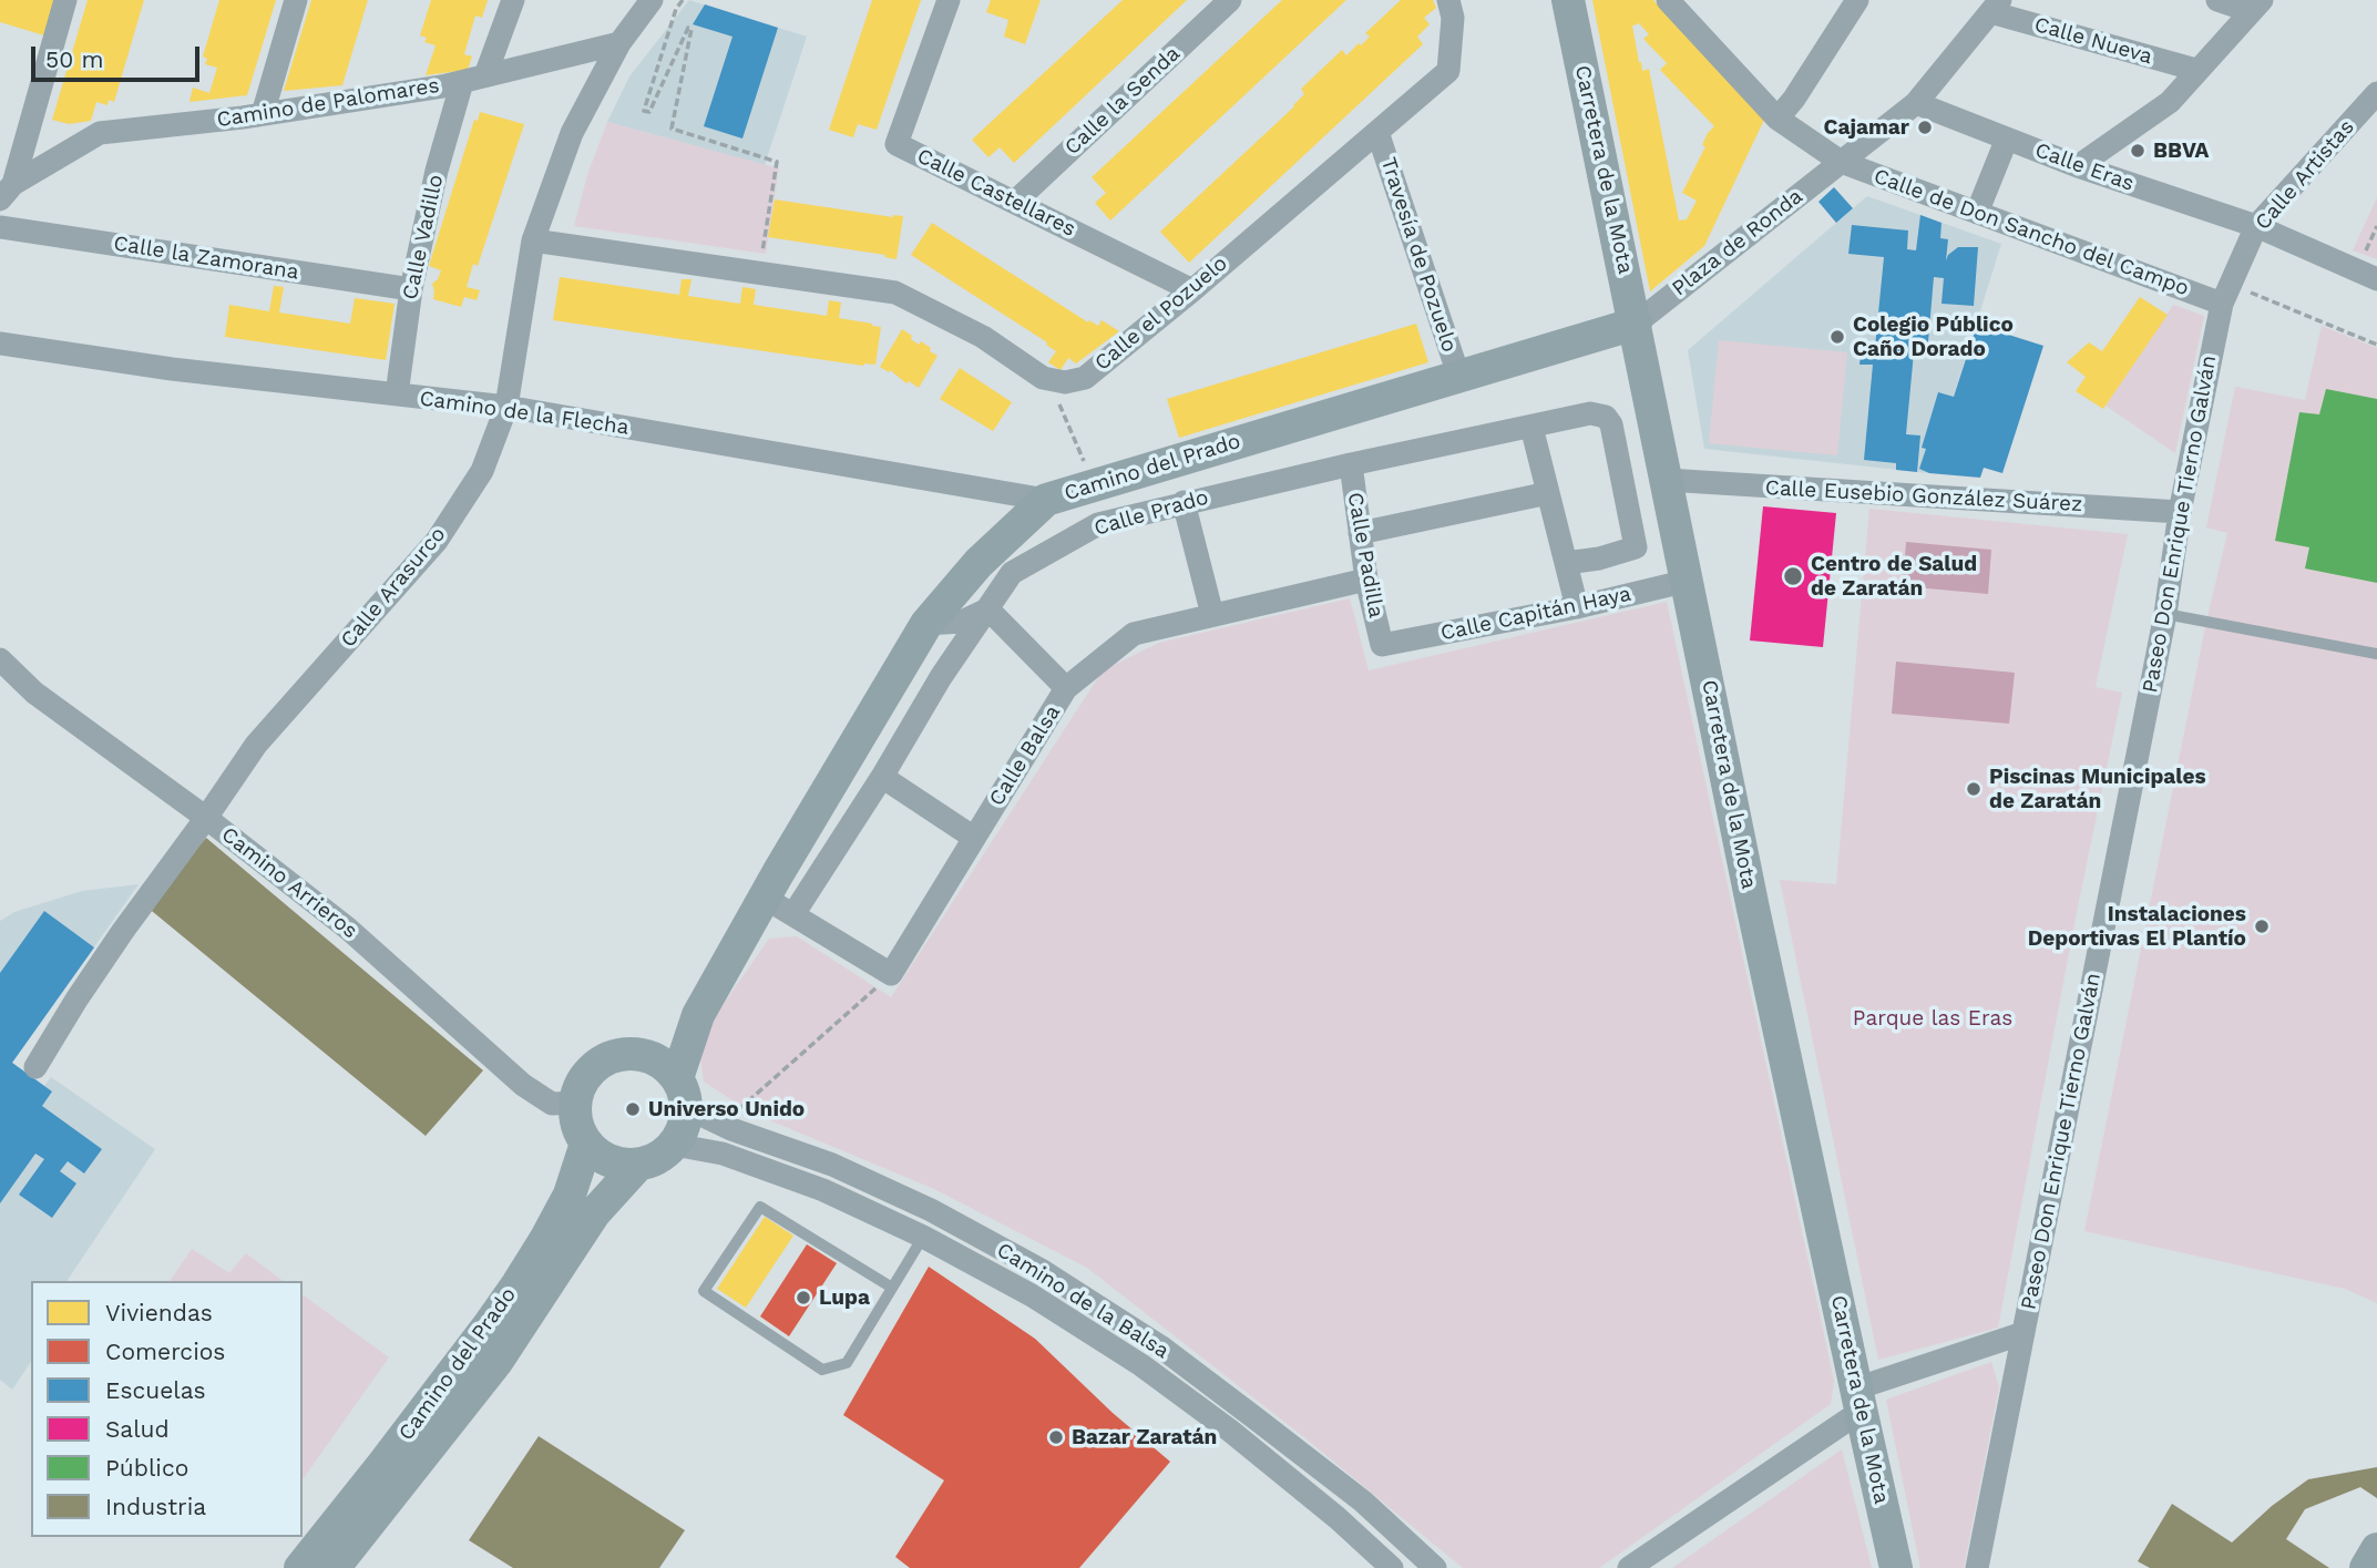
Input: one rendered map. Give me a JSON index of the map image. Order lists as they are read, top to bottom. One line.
{"streets":{"main road":["Carretera de la Mota","Camino del Prado"],"street":["Calle Nueva","Calle la Senda","Camino de Palomares","Calle Eras","Calle Artistas","Calle Castellares","Calle de Don Sancho del Campo","Calle Vadillo","Plaza de Ronda","Travesía de Pozuelo","Calle la Zamorana","Calle el Pozuelo","Camino de la Flecha","Calle Eusebio González Suárez","Calle Prado","Paseo Don Enrique Tierno Galván","Calle Padilla","Calle Arasurco","Calle Capitán Haya","Calle Balsa","Camino Arrieros","Camino de la Balsa"]},"crossings":[["Calle Nueva","Calle Eras"],["Calle Nueva","Calle de Don Sancho del Campo"],["Calle Nueva","Plaza de Ronda"],["Calle la Senda","Calle Castellares"],["Camino de Palomares","Calle Vadillo"],["Camino de Palomares","Calle Arasurco"],["Calle Eras","Calle Artistas"],["Carretera de la Mota","Plaza de Ronda"],["Carretera de la Mota","Camino del Prado"],["Carretera de la Mota","Calle Eusebio González Suárez"],["Carretera de la Mota","Calle Capitán Haya"],["Calle Artistas","Calle de Don Sancho del Campo"],["Calle Artistas","Paseo Don Enrique Tierno Galván"],["Calle Castellares","Calle el Pozuelo"],["Calle de Don Sancho del Campo","Plaza de Ronda"],["Calle de Don Sancho del Campo","Paseo Don Enrique Tierno Galván"],["Calle Vadillo","Calle la Zamorana"],["Calle Vadillo","Camino de la Flecha"],["Plaza de Ronda","Camino del Prado"],["Travesía de Pozuelo","Calle el Pozuelo"],["Travesía de Pozuelo","Camino del Prado"],["Camino de la Flecha","Camino del Prado"],["Camino de la Flecha","Calle Arasurco"],["Camino del Prado","Calle Prado"],["Camino del Prado","Camino Arrieros"],["Camino del Prado","Camino de la Balsa"],["Calle Eusebio González Suárez","Paseo Don Enrique Tierno Galván"],["Calle Prado","Calle Padilla"],["Calle Padilla","Calle Capitán Haya"],["Calle Padilla","Calle Balsa"],["Calle Arasurco","Camino Arrieros"],["Camino Arrieros","Camino de la Balsa"]],"parks":["Parque las Eras"],"places":["Cajamar","BBVA","Colegio Público Caño Dorado","Centro de Salud de Zaratán","Piscinas Municipales de Zaratán","Instalaciones Deportivas El Plantío","Universo Unido","Lupa","Bazar Zaratán"],"legend":["Viviendas","Comercios","Escuelas","Salud","Público","Industria"],"scale_bar":"50 m"}
